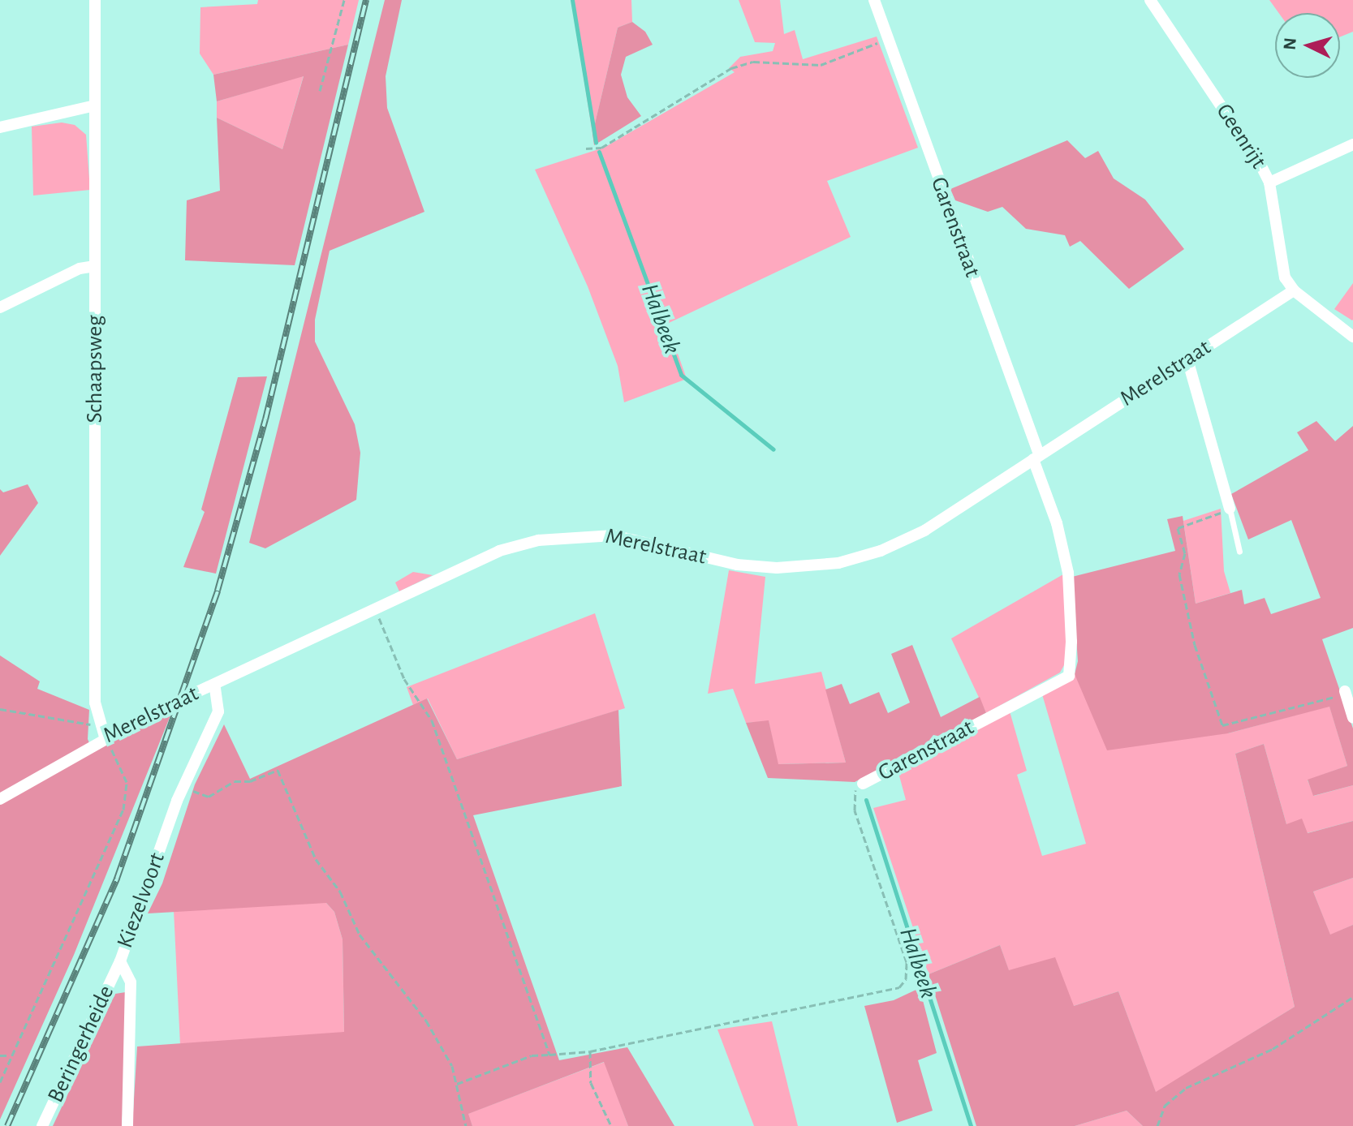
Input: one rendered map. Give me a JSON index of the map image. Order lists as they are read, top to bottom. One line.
{"streets":{"street":["Geenrijt","Garenstraat","Schaapsweg","Merelstraat","Kiezelvoort","Beringerheide"]},"crossings":[["Geenrijt","Merelstraat"],["Garenstraat","Merelstraat"],["Schaapsweg","Merelstraat"],["Merelstraat","Kiezelvoort"],["Kiezelvoort","Beringerheide"]],"water":["Halbeek"],"north":"left"}
